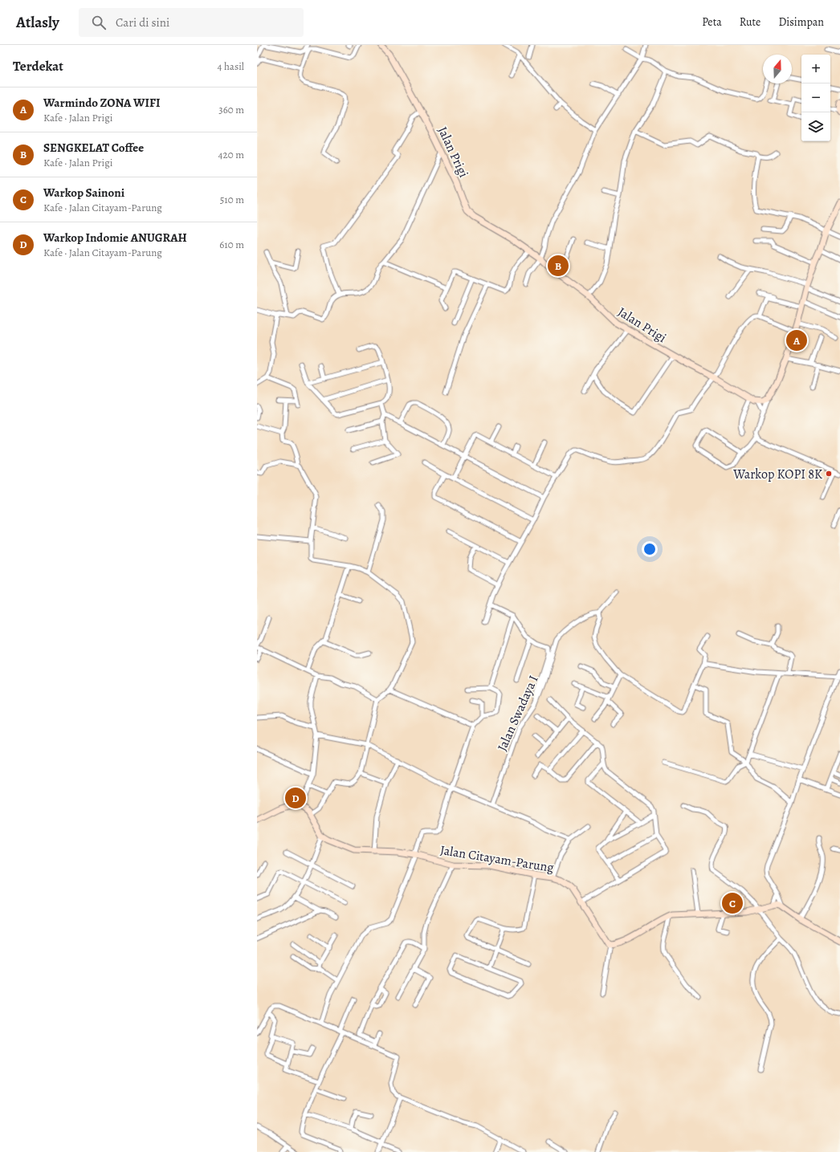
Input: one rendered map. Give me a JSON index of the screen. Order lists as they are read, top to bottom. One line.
{"streets":{"street":["Jalan Prigi","Jalan Swadaya I","Jalan Citayam-Parung"]},"places":["Warkop KOPI 8K"],"north":"top","page":{"header":"Atlasly","search":"Cari di sini","nav":["Peta","Rute","Disimpan"],"heading":["Terdekat","4 hasil"],"map_buttons":["+","−"],"list":[{"mark":"A","name":"Warmindo ZONA WIFI","note":"Kafe · Jalan Prigi","value":"360 m"},{"mark":"B","name":"SENGKELAT Coffee","note":"Kafe · Jalan Prigi","value":"420 m"},{"mark":"C","name":"Warkop Sainoni","note":"Kafe · Jalan Citayam-Parung","value":"510 m"},{"mark":"D","name":"Warkop Indomie ANUGRAH","note":"Kafe · Jalan Citayam-Parung","value":"610 m"}],"pins":["B","A","D","C"]}}
